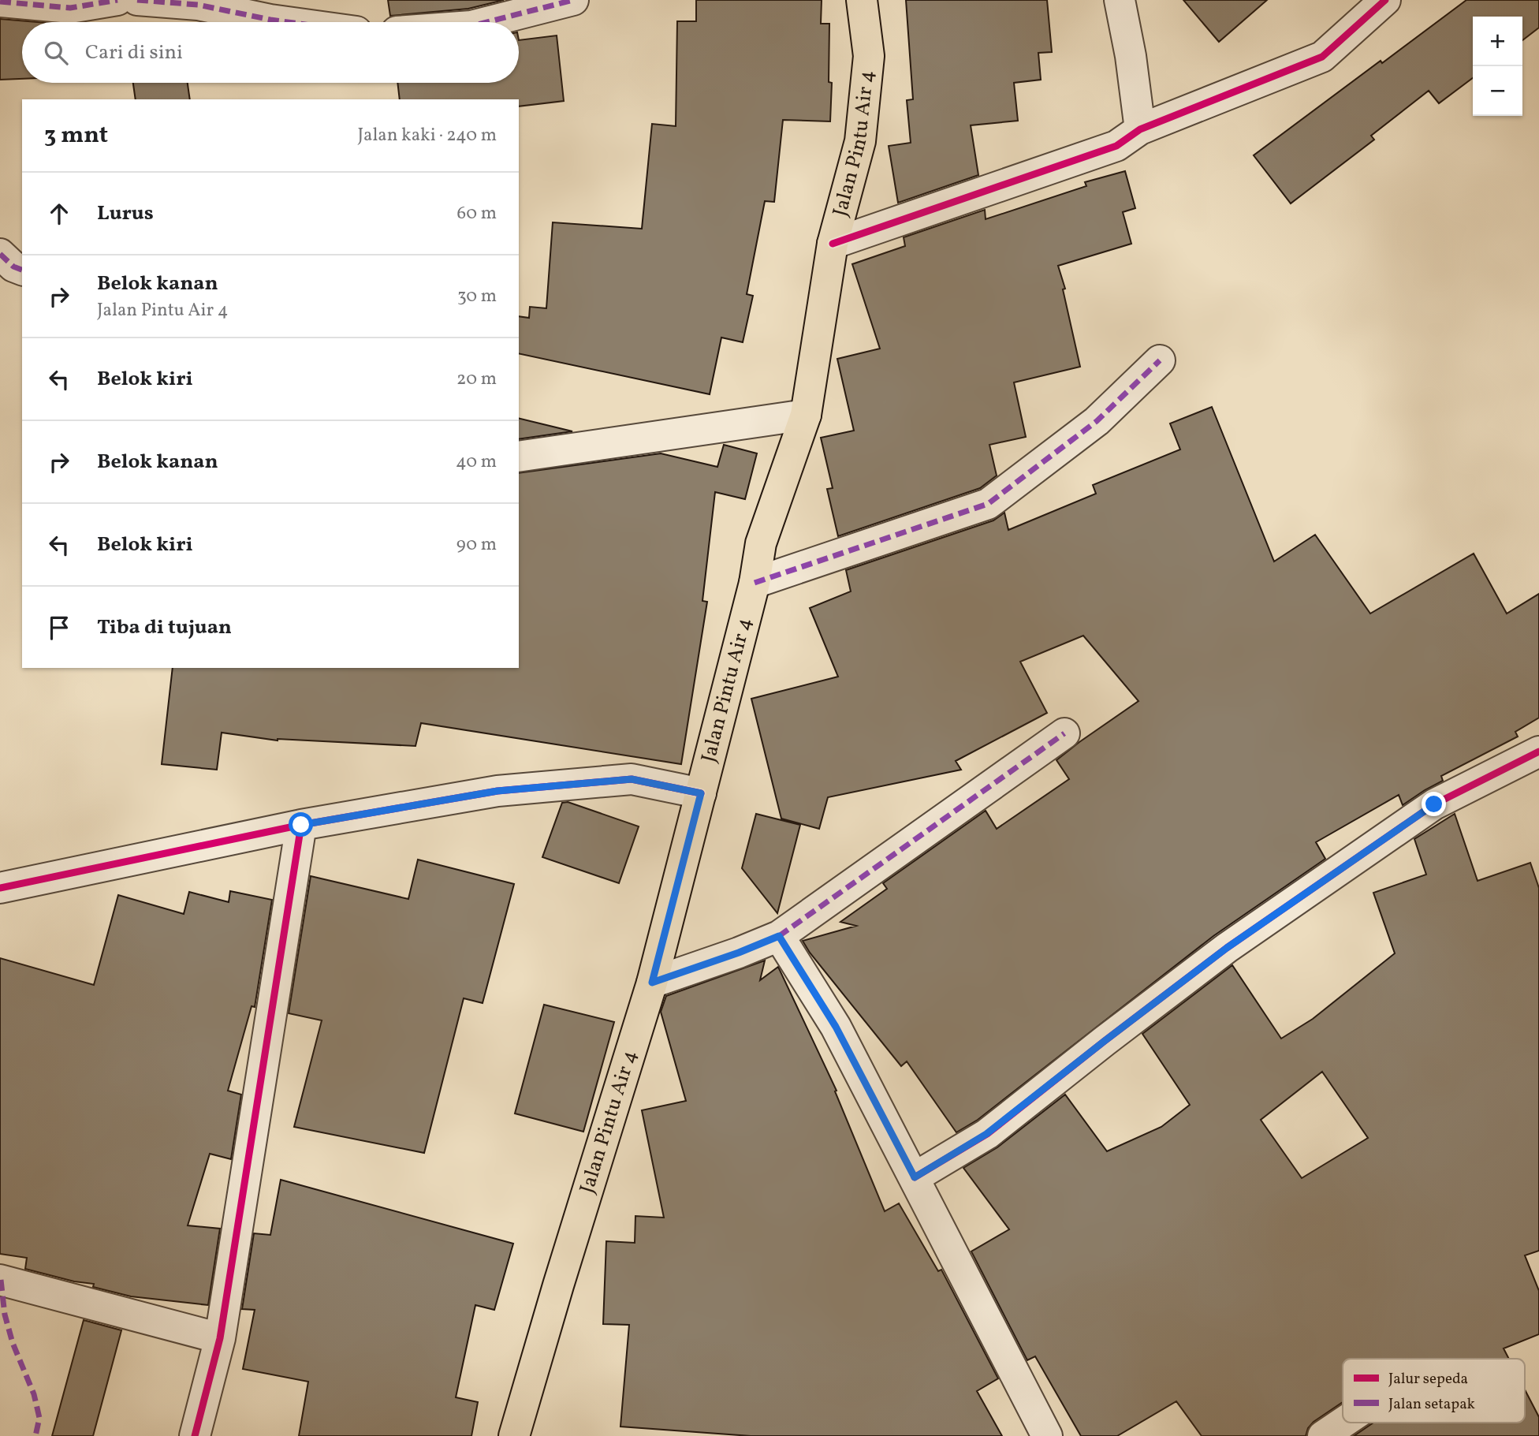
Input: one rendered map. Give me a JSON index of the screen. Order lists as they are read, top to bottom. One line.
{"streets":{"main road":["Jalan Pintu Air 4"]},"legend":["Jalur sepeda","Jalan setapak"],"page":{"map_buttons":["+","−"],"search":"Cari di sini","heading":["3 mnt","Jalan kaki · 240 m"],"list":[["Lurus","60 m"],["Belok kanan","Jalan Pintu Air 4","30 m"],["Belok kiri","20 m"],["Belok kanan","40 m"],["Belok kiri","90 m"],"Tiba di tujuan"]}}
